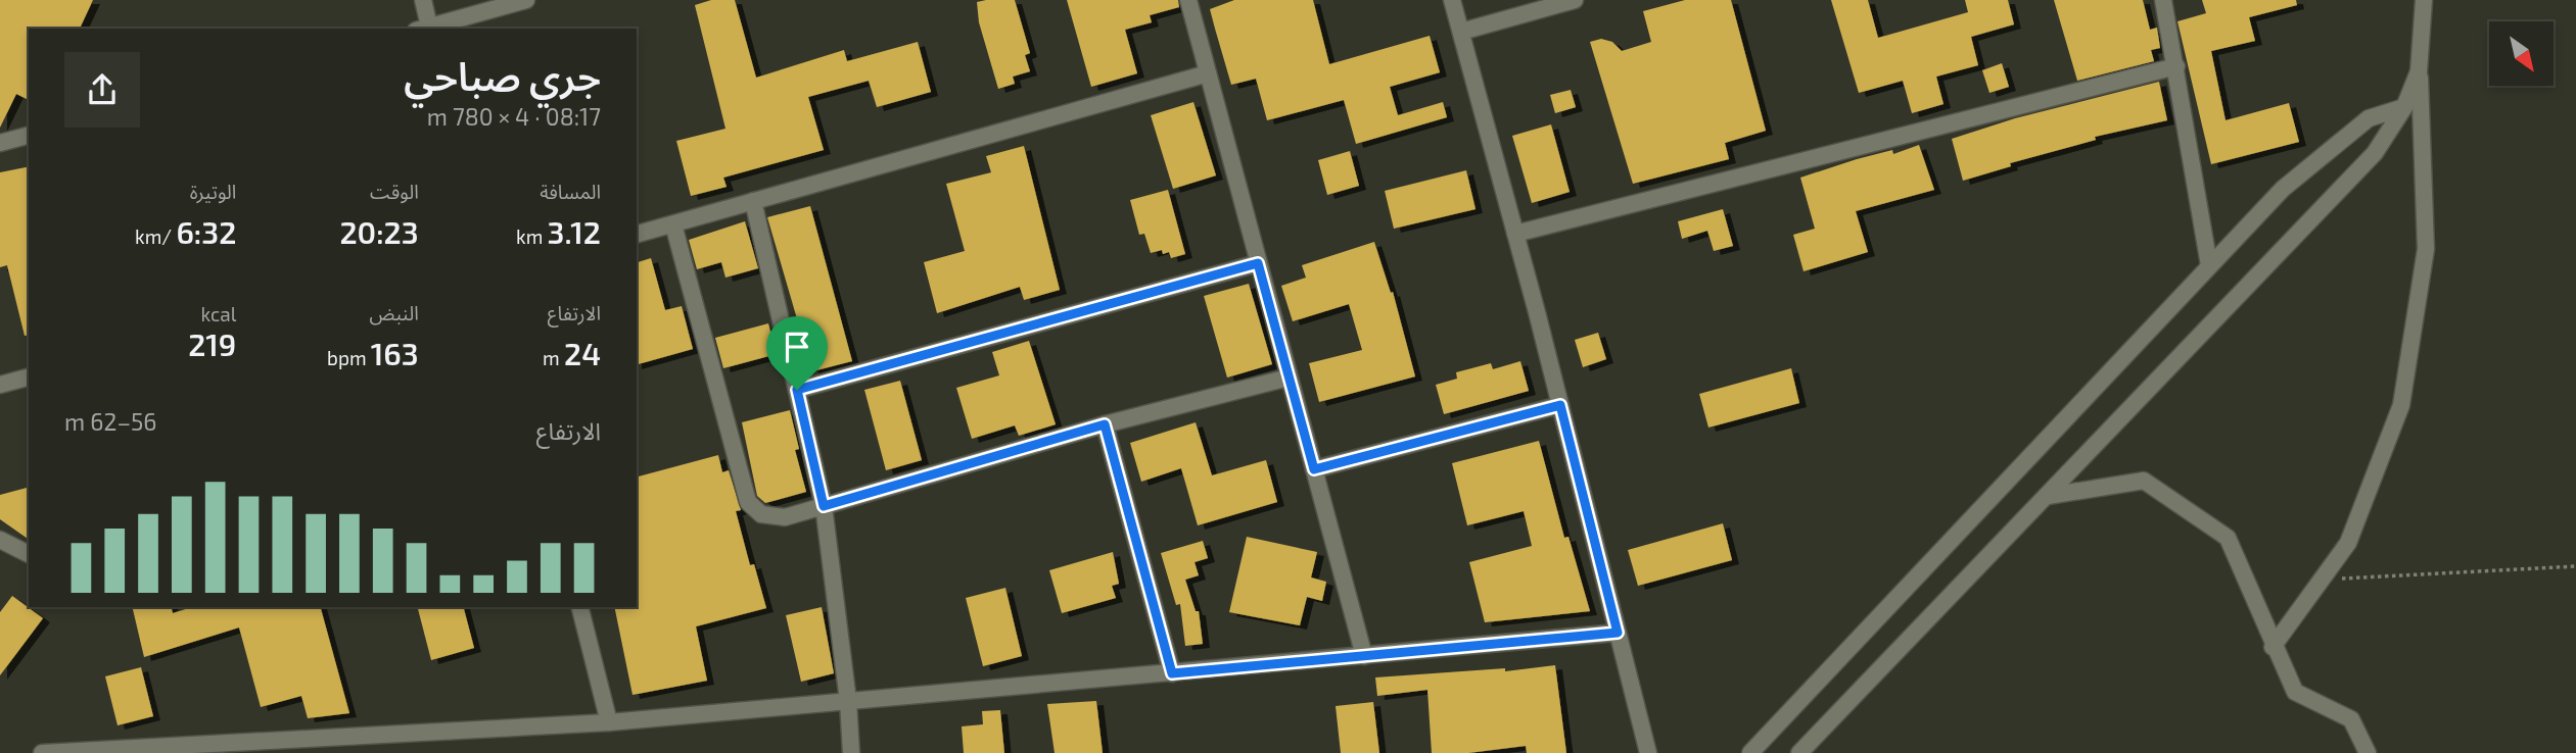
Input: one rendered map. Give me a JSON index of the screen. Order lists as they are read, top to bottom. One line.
{"north":"bottom right","page":{"heading":["جري صباحي","08:17 · 4 × 780 m"],"stats":[["المسافة","3.12 km"],["الوقت","20:23"],["الوتيرة","6:32 /km"],["الارتفاع","24 m"],["النبض","163 bpm"],["kcal","219"]],"chart":["الارتفاع","56–62 m"]}}
